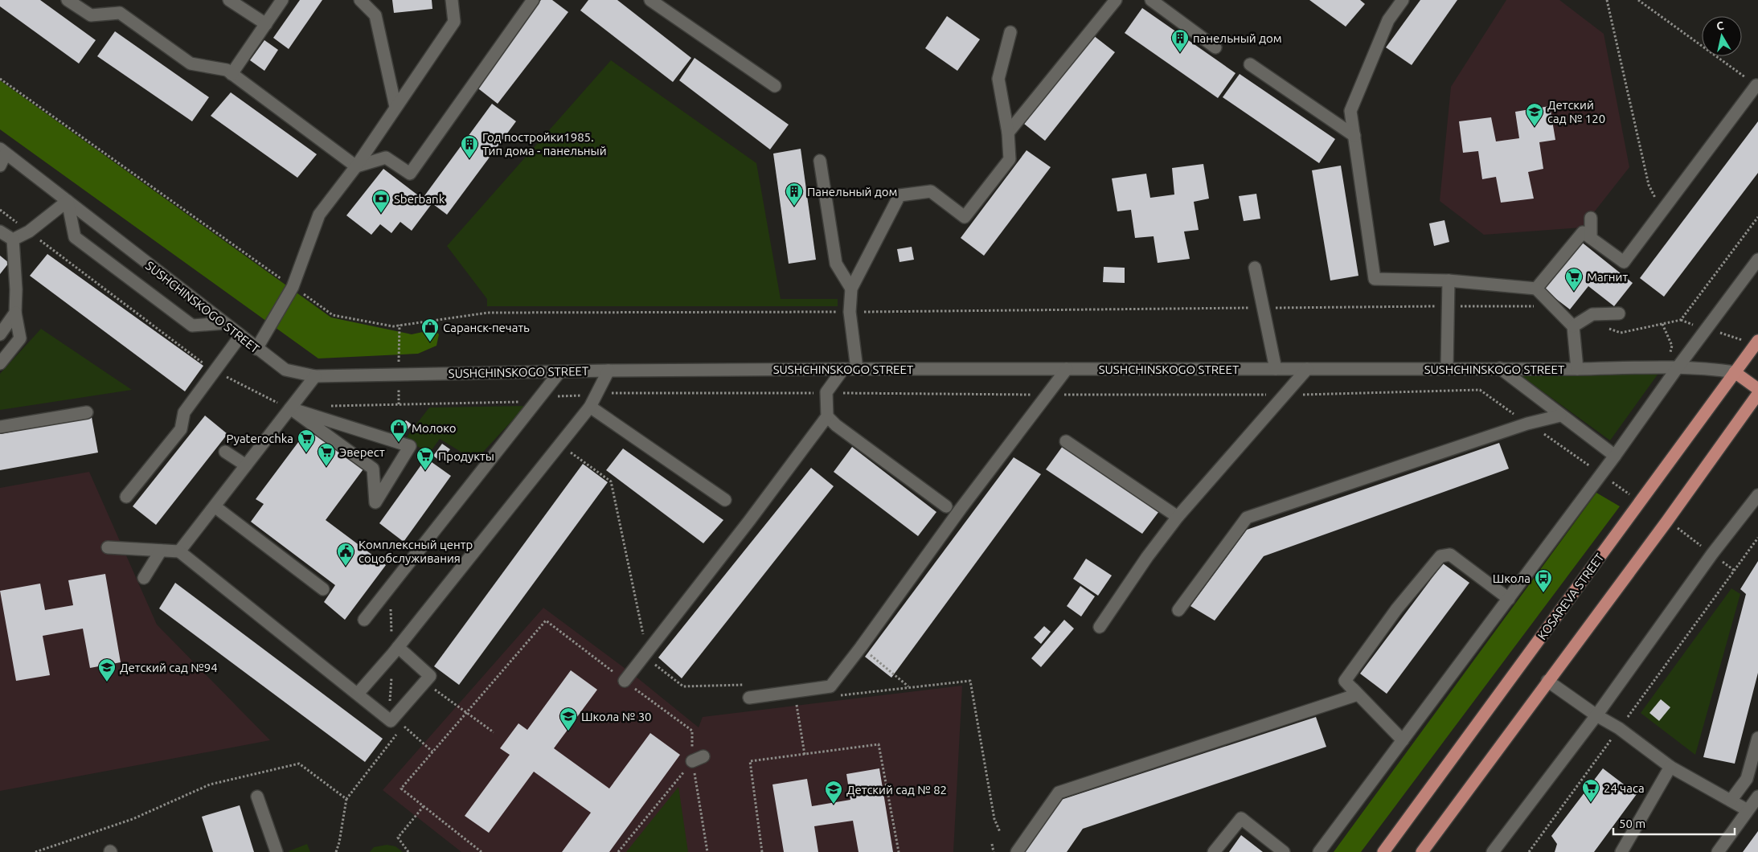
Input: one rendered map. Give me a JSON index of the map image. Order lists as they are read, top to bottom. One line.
{"streets":{"main road":["SUSHCHINSKOGO STREET","KOSAREVA STREET"]},"crossings":[["SUSHCHINSKOGO STREET","KOSAREVA STREET"]],"places":{"building":["панельный дом","Год постройки1985. Тип дома - панельный","Панельный дом"],"school or university":["Детский сад № 120","Детский сад №94","Школа № 30","Детский сад № 82"],"bank":["Sberbank"],"supermarket":["Магнит","Pyaterochka","Эверест","Продукты","24 часа"],"shop":["Саранск-печать","Молоко"],"public building":["Комплексный центр соцобслуживания"],"bus stop":["Школа"]},"scale_bar":"50 m","north":"top"}
